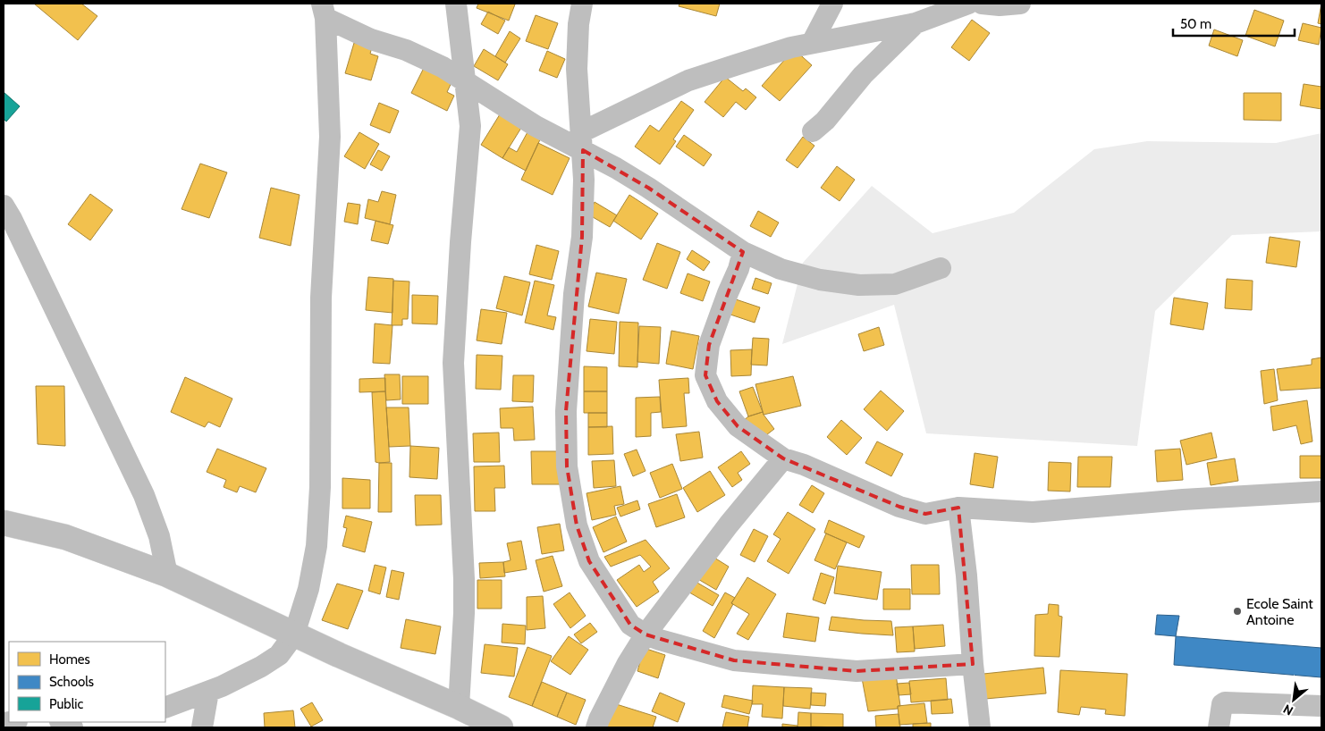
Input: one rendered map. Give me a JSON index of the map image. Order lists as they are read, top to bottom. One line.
{"places":["Ecole Saint Antoine"],"legend":["Homes","Schools","Public"],"scale_bar":"50 m","north":"bottom left"}
